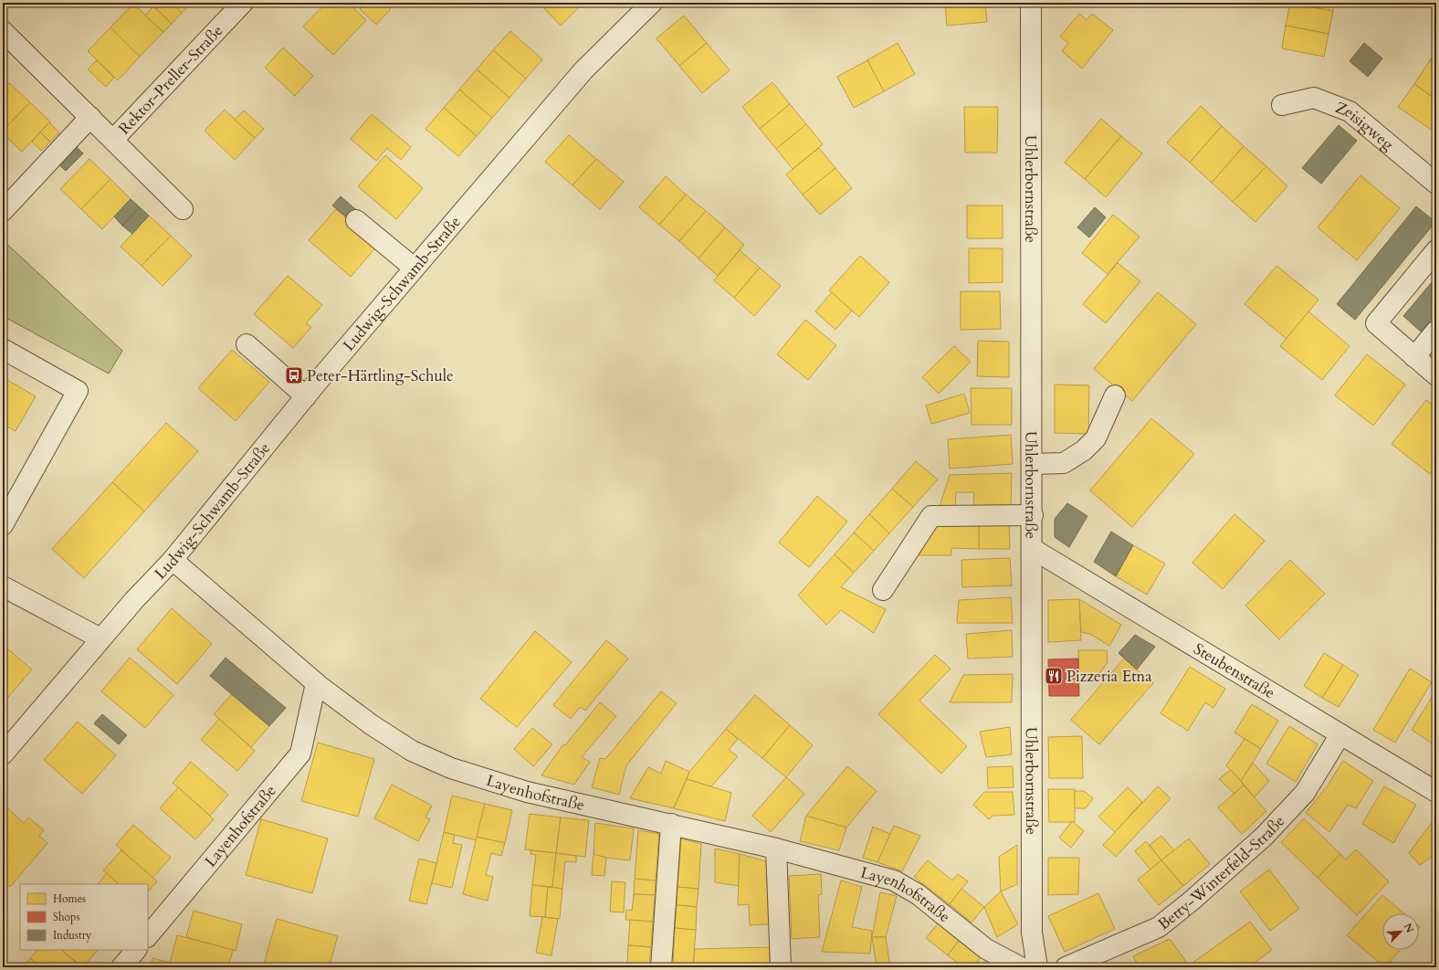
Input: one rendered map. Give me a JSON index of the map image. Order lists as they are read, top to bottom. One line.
{"streets":{"street":["Rektor-Preller-Straße","Zeisigweg","Uhlerbornstraße","Ludwig-Schwamb-Straße","Steubenstraße","Layenhofstraße","Betty-Winterfeld-Straße"]},"crossings":[["Uhlerbornstraße","Steubenstraße"],["Ludwig-Schwamb-Straße","Layenhofstraße"],["Steubenstraße","Betty-Winterfeld-Straße"]],"places":{"bus stop":["Peter-Härtling-Schule"],"restaurant":["Pizzeria Etna"]},"legend":["Homes","Shops","Industry"],"north":"top right"}
